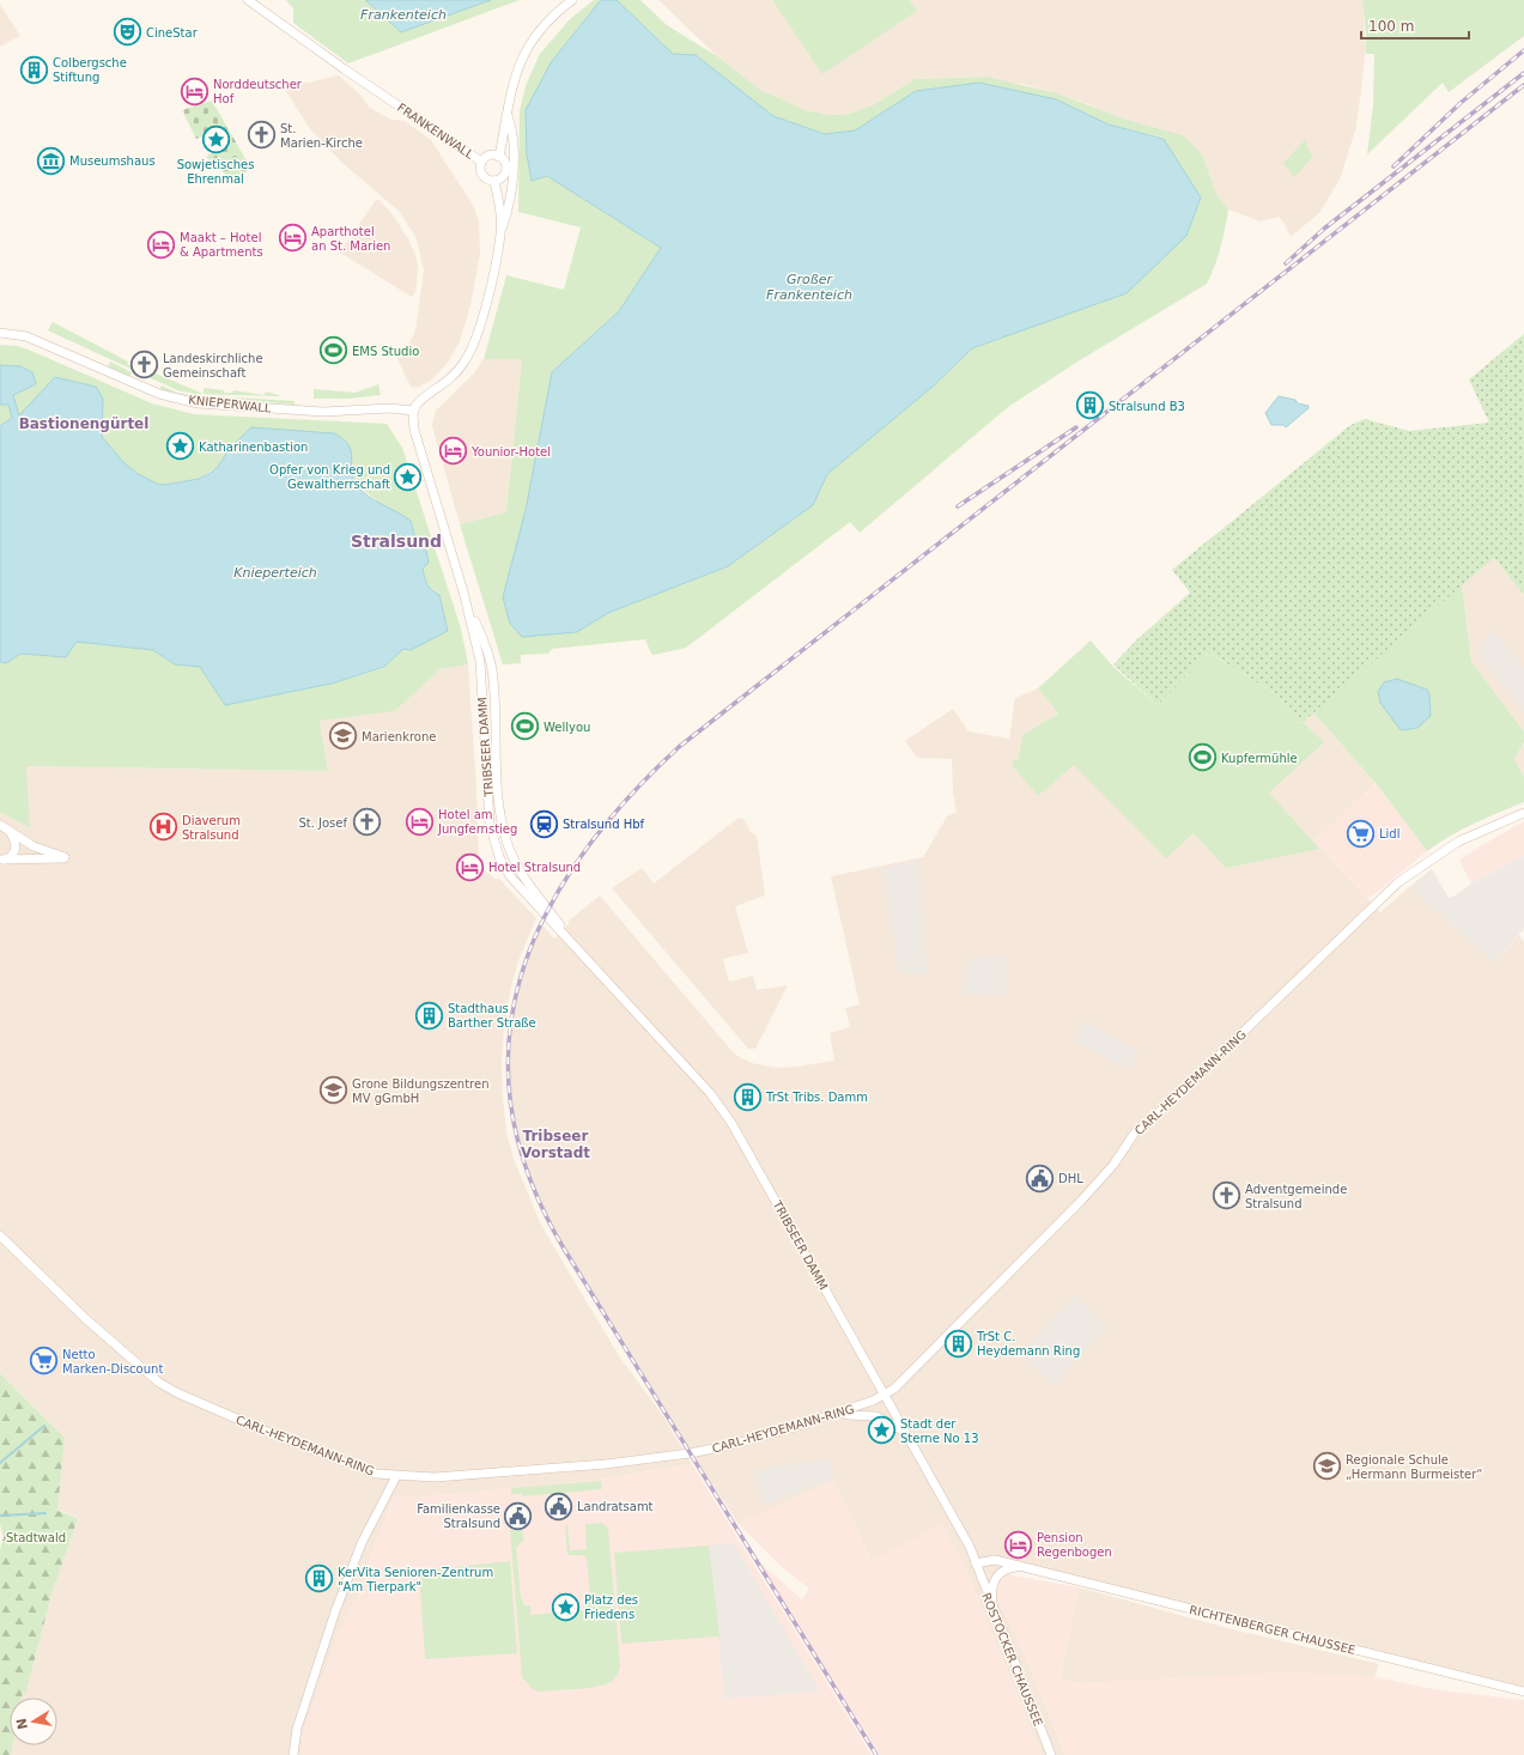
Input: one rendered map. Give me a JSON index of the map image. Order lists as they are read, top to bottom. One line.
{"streets":{"main road":["FRANKENWALL","KNIEPERWALL","TRIBSEER DAMM","CARL-HEYDEMANN-RING","RICHTENBERGER CHAUSSEE","ROSTOCKER CHAUSSEE"]},"crossings":[["FRANKENWALL","KNIEPERWALL"],["FRANKENWALL","TRIBSEER DAMM"],["KNIEPERWALL","TRIBSEER DAMM"],["TRIBSEER DAMM","CARL-HEYDEMANN-RING"],["TRIBSEER DAMM","RICHTENBERGER CHAUSSEE"],["TRIBSEER DAMM","ROSTOCKER CHAUSSEE"],["RICHTENBERGER CHAUSSEE","ROSTOCKER CHAUSSEE"]],"districts":["Bastionengürtel","Stralsund","Tribseer Vorstadt"],"water":["Frankenteich","Großer Frankenteich","Knieperteich"],"parks":["Stadtwald"],"places":{"theatre":["CineStar"],"building":["Colbergsche Stiftung","Stralsund B3","Stadthaus Barther Straße","TrSt Tribs. Damm","TrSt C. Heydemann Ring","KerVita Senioren-Zentrum \"Am Tierpark\""],"hotel":["Norddeutscher Hof","Aparthotel an St. Marien","Maakt – Hotel & Apartments","Younior-Hotel","Hotel am Jungfernstieg","Hotel Stralsund","Pension Regenbogen"],"church":["St. Marien-Kirche","Landeskirchliche Gemeinschaft","St. Josef","Adventgemeinde Stralsund"],"place":["Sowjetisches Ehrenmal","Katharinenbastion","Opfer von Krieg und Gewaltherrschaft","Stadt der Sterne No 13","Platz des Friedens"],"museum":["Museumshaus"],"sports":["EMS Studio","Wellyou","Kupfermühle"],"school or university":["Marienkrone","Grone Bildungszentren MV gGmbH","Regionale Schule „Hermann Burmeister“"],"station":["Stralsund Hbf"],"hospital":["Diaverum Stralsund"],"supermarket":["Lidl","Netto Marken-Discount"],"public building":["DHL","Landratsamt","Familienkasse Stralsund"]},"scale_bar":"100 m","north":"left"}
